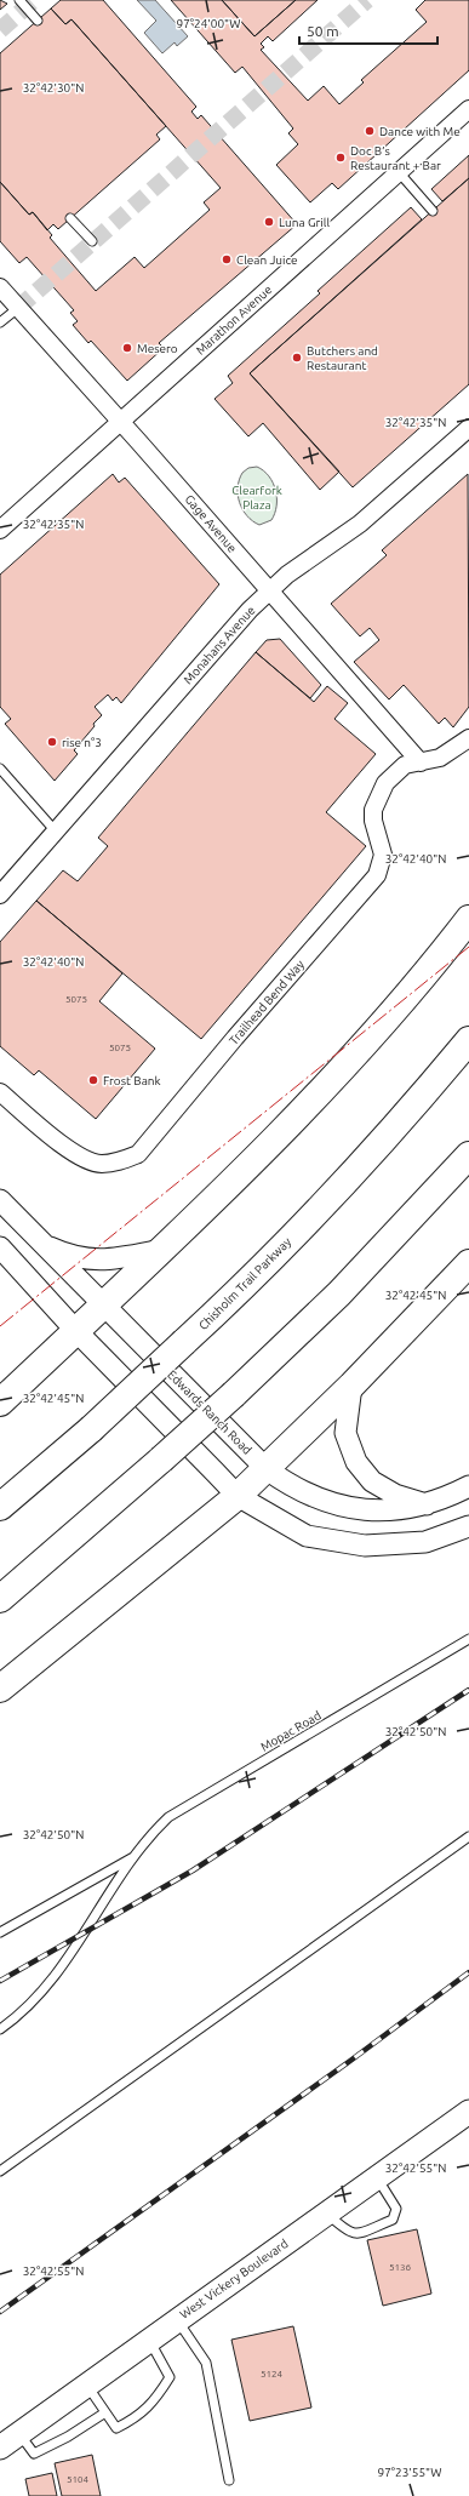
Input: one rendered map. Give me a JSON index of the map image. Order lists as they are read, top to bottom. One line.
{"streets":{"highway":["Chisholm Trail Parkway"],"main road":["West Vickery Boulevard"],"street":["Marathon Avenue","Gage Avenue","Monahans Avenue","Trailhead Bend Way","Edwards Ranch Road"],"lane":["Mopac Road"]},"crossings":[["Marathon Avenue","Gage Avenue"],["Gage Avenue","Monahans Avenue"],["Gage Avenue","Trailhead Bend Way"]],"parks":["Clearfork Plaza"],"places":["Dance with Me","Doc B’s Restaurant + Bar","Luna Grill","Clean Juice","Mesero","Butchers and Restaurant","rise n°3","Frost Bank"],"house_numbers":["5075","5075","5136","5124","5104"],"scale_bar":"50 m","coordinates":["97°24'00\"W","32°42'30\"N","32°42'35\"N","32°42'40\"N","32°42'45\"N","32°42'50\"N","32°42'55\"N","97°23'55\"W"]}
